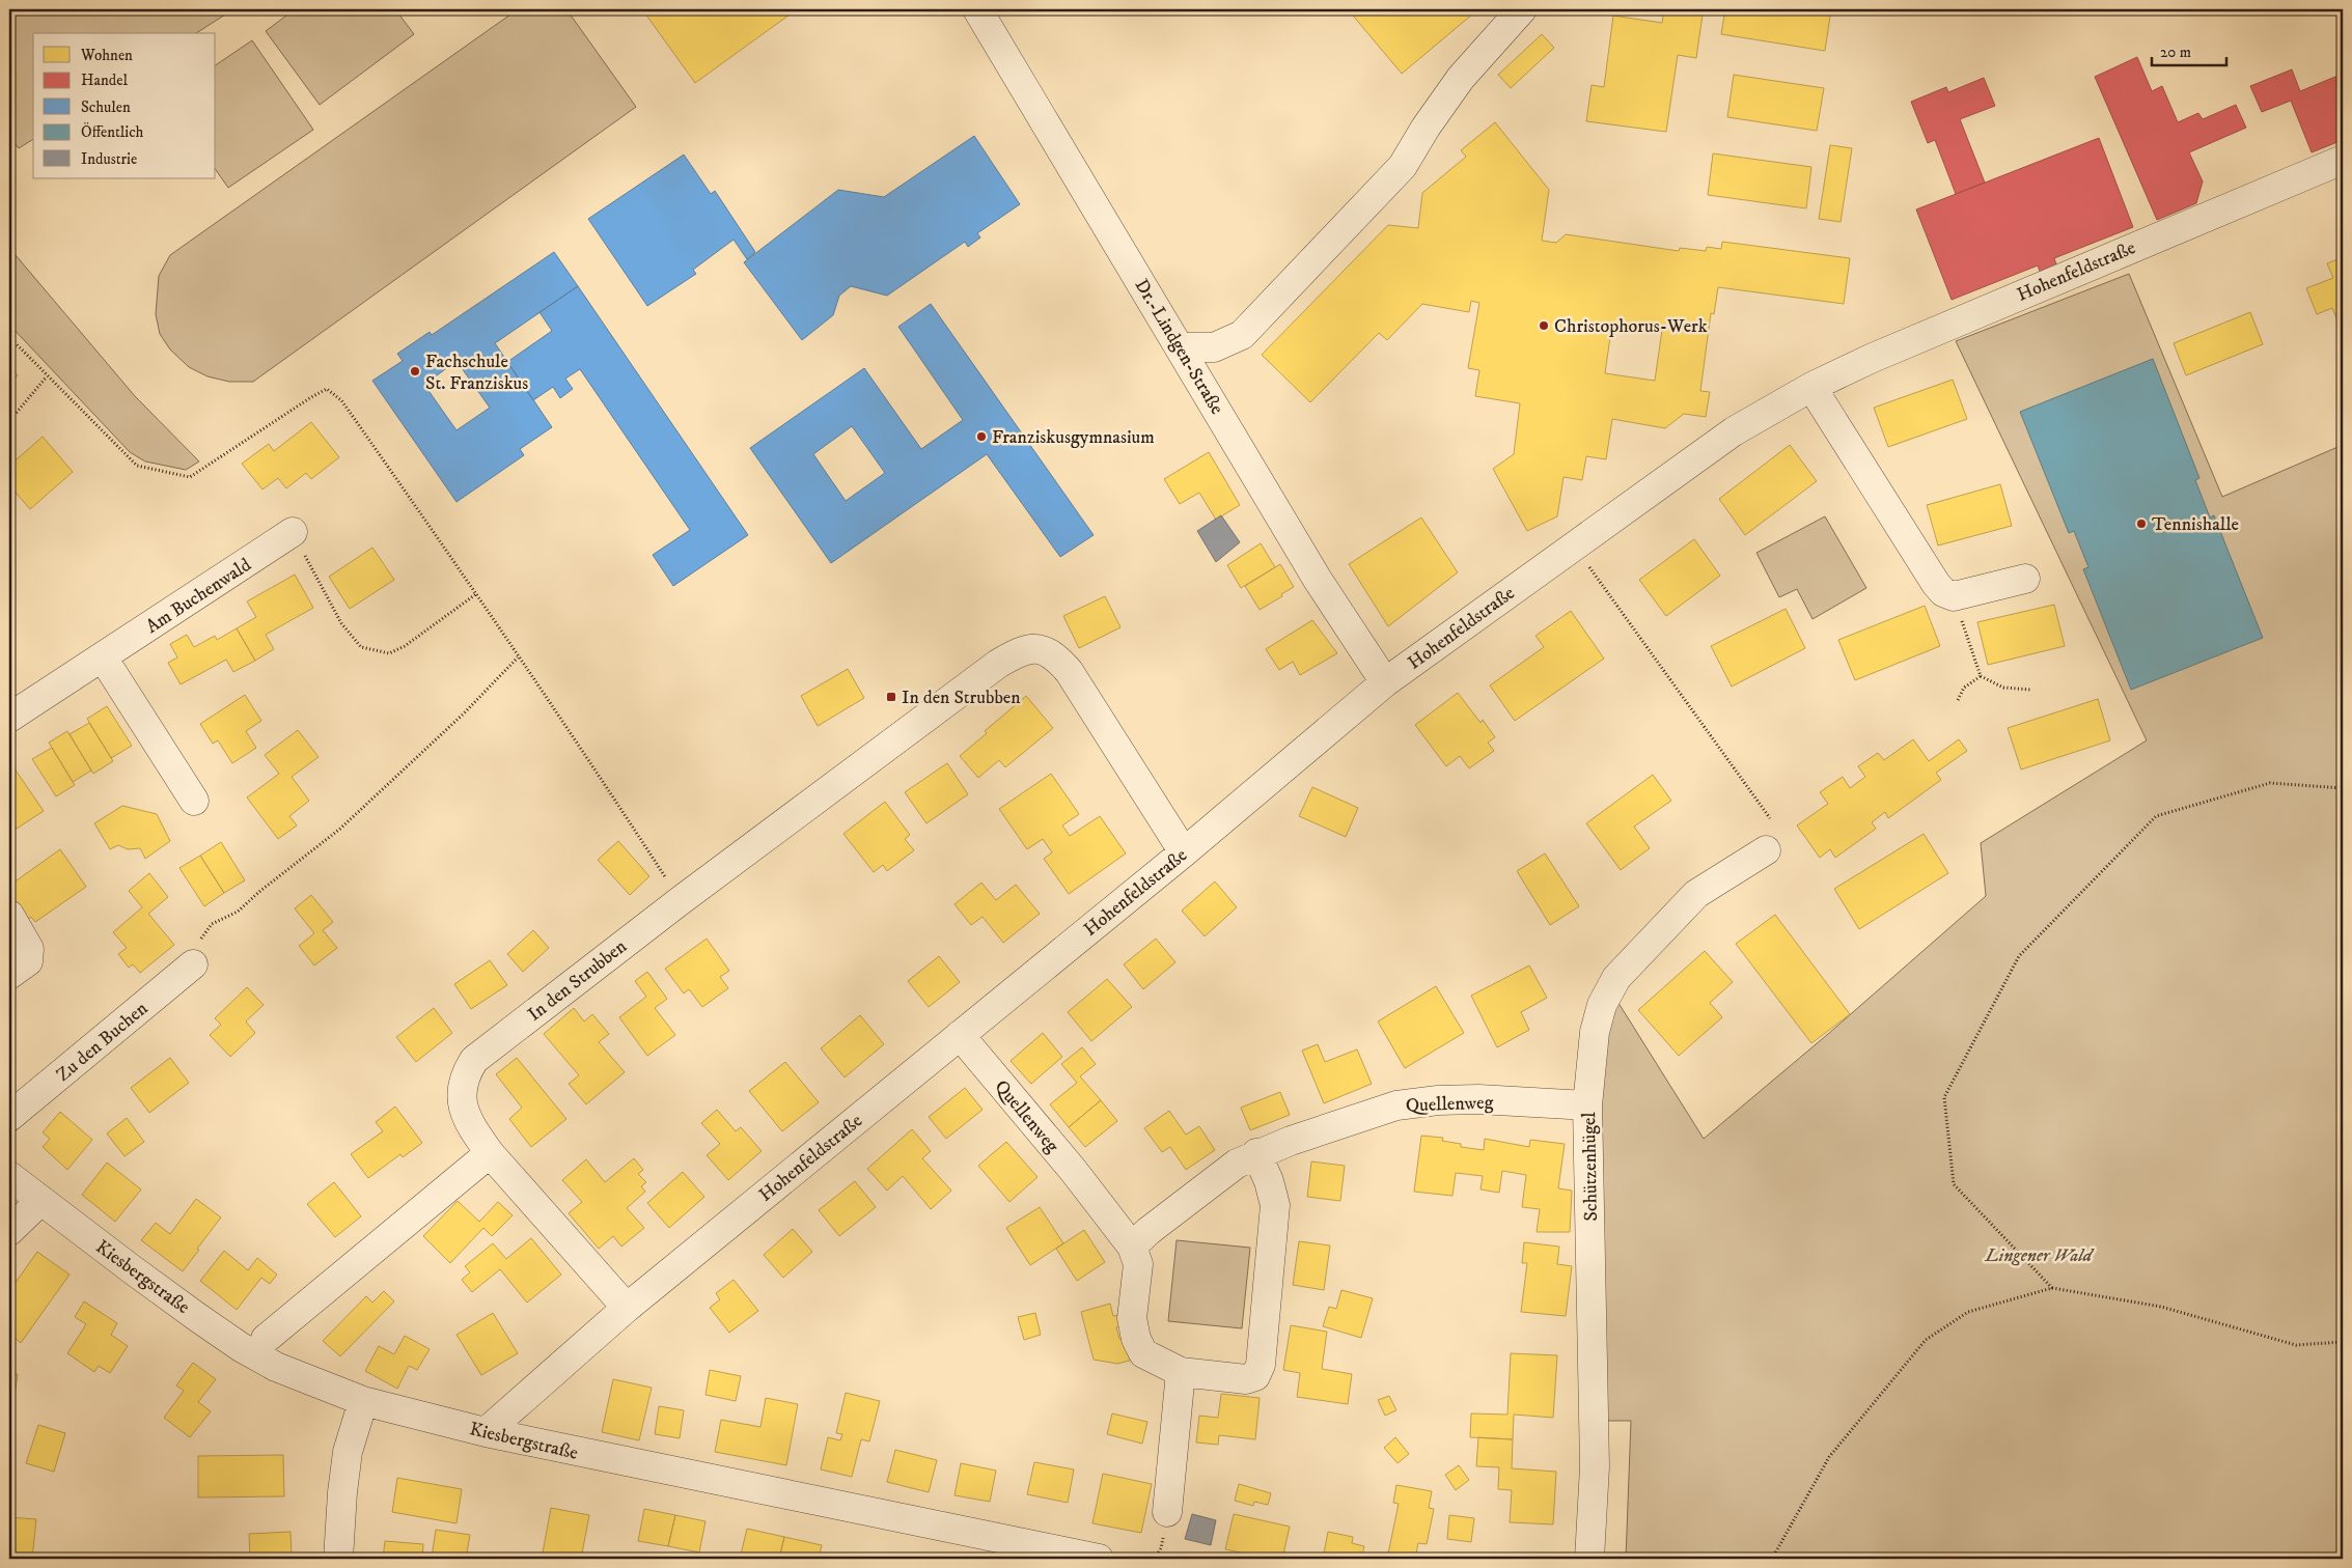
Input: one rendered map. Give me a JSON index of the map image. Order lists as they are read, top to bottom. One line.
{"streets":{"street":["Hohenfeldstraße","Dr.-Lindgen-Straße","Am Buchenwald","In den Strubben","Zu den Buchen","Quellenweg","Schützenhügel","Kiesbergstraße"]},"crossings":[["Hohenfeldstraße","Dr.-Lindgen-Straße"],["Hohenfeldstraße","In den Strubben"],["Hohenfeldstraße","Quellenweg"],["Hohenfeldstraße","Kiesbergstraße"],["Quellenweg","Schützenhügel"]],"parks":["Lingener Wald"],"places":{"other":["Christophorus-Werk","Fachschule St. Franziskus","Franziskusgymnasium","Tennishalle"],"transit":["In den Strubben"]},"legend":["Wohnen","Handel","Schulen","Öffentlich","Industrie"],"scale_bar":"20 m"}
